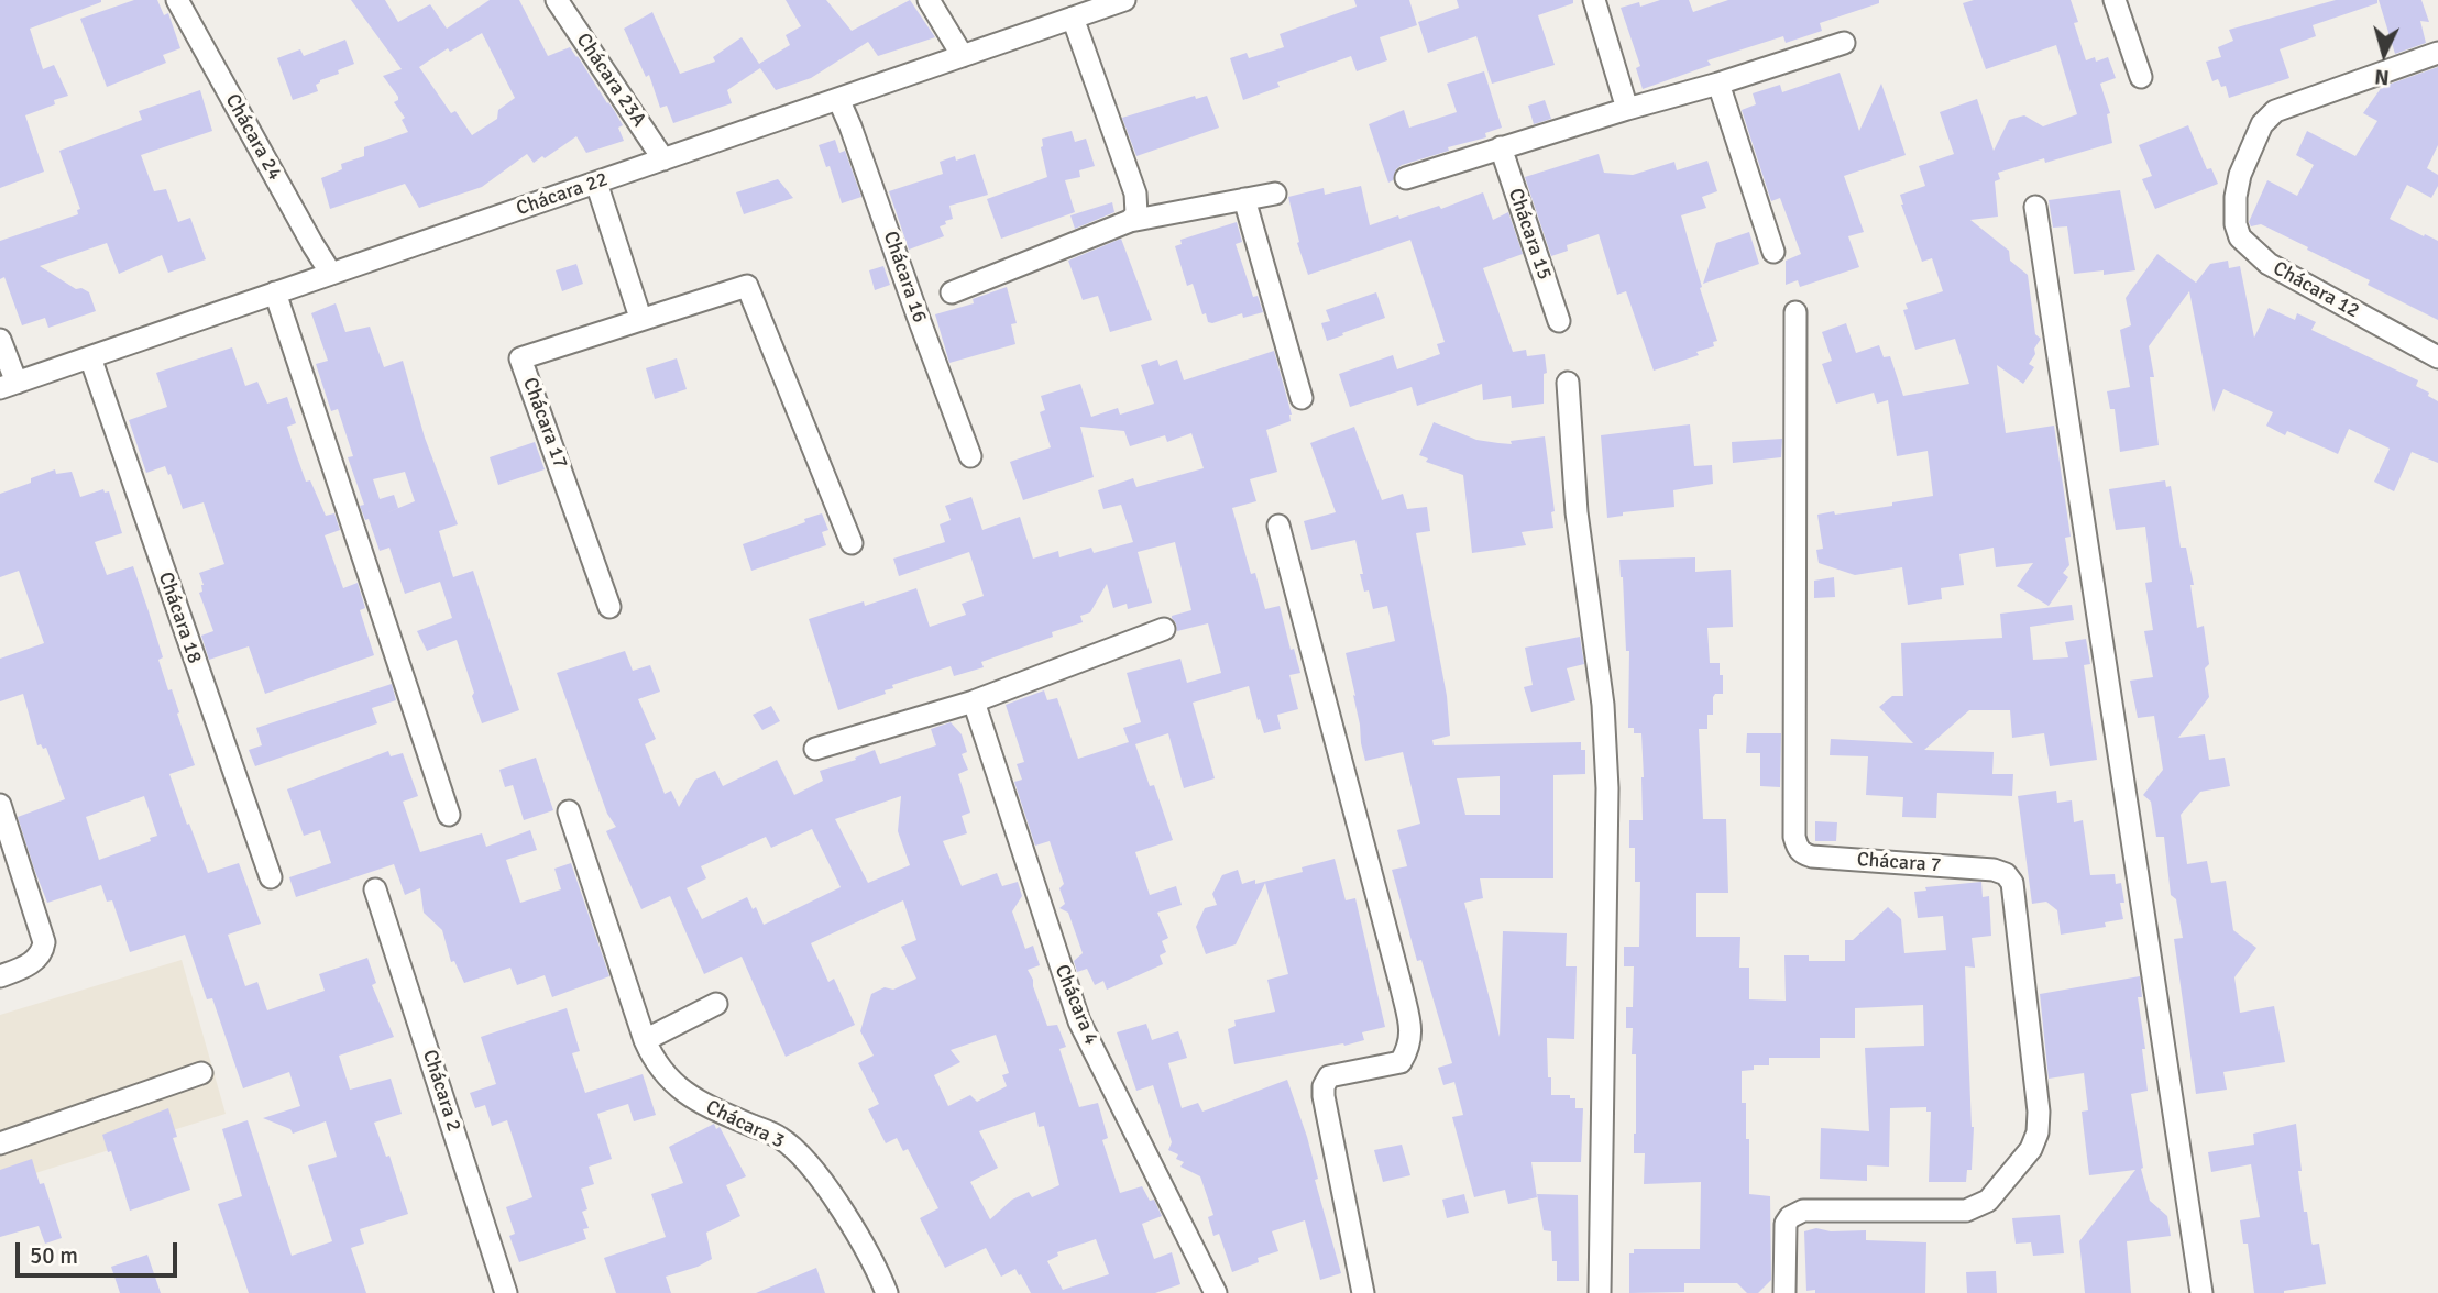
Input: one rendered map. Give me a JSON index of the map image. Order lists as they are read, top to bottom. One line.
{"streets":{"street":["Chácara 23A","Chácara 24","Chácara 22","Chácara 15","Chácara 16","Chácara 12","Chácara 17","Chácara 18","Chácara 7","Chácara 4","Chácara 2","Chácara 3"]},"crossings":[["Chácara 23A","Chácara 22"],["Chácara 24","Chácara 22"],["Chácara 22","Chácara 16"],["Chácara 22","Chácara 18"]],"scale_bar":"50 m","north":"bottom"}
